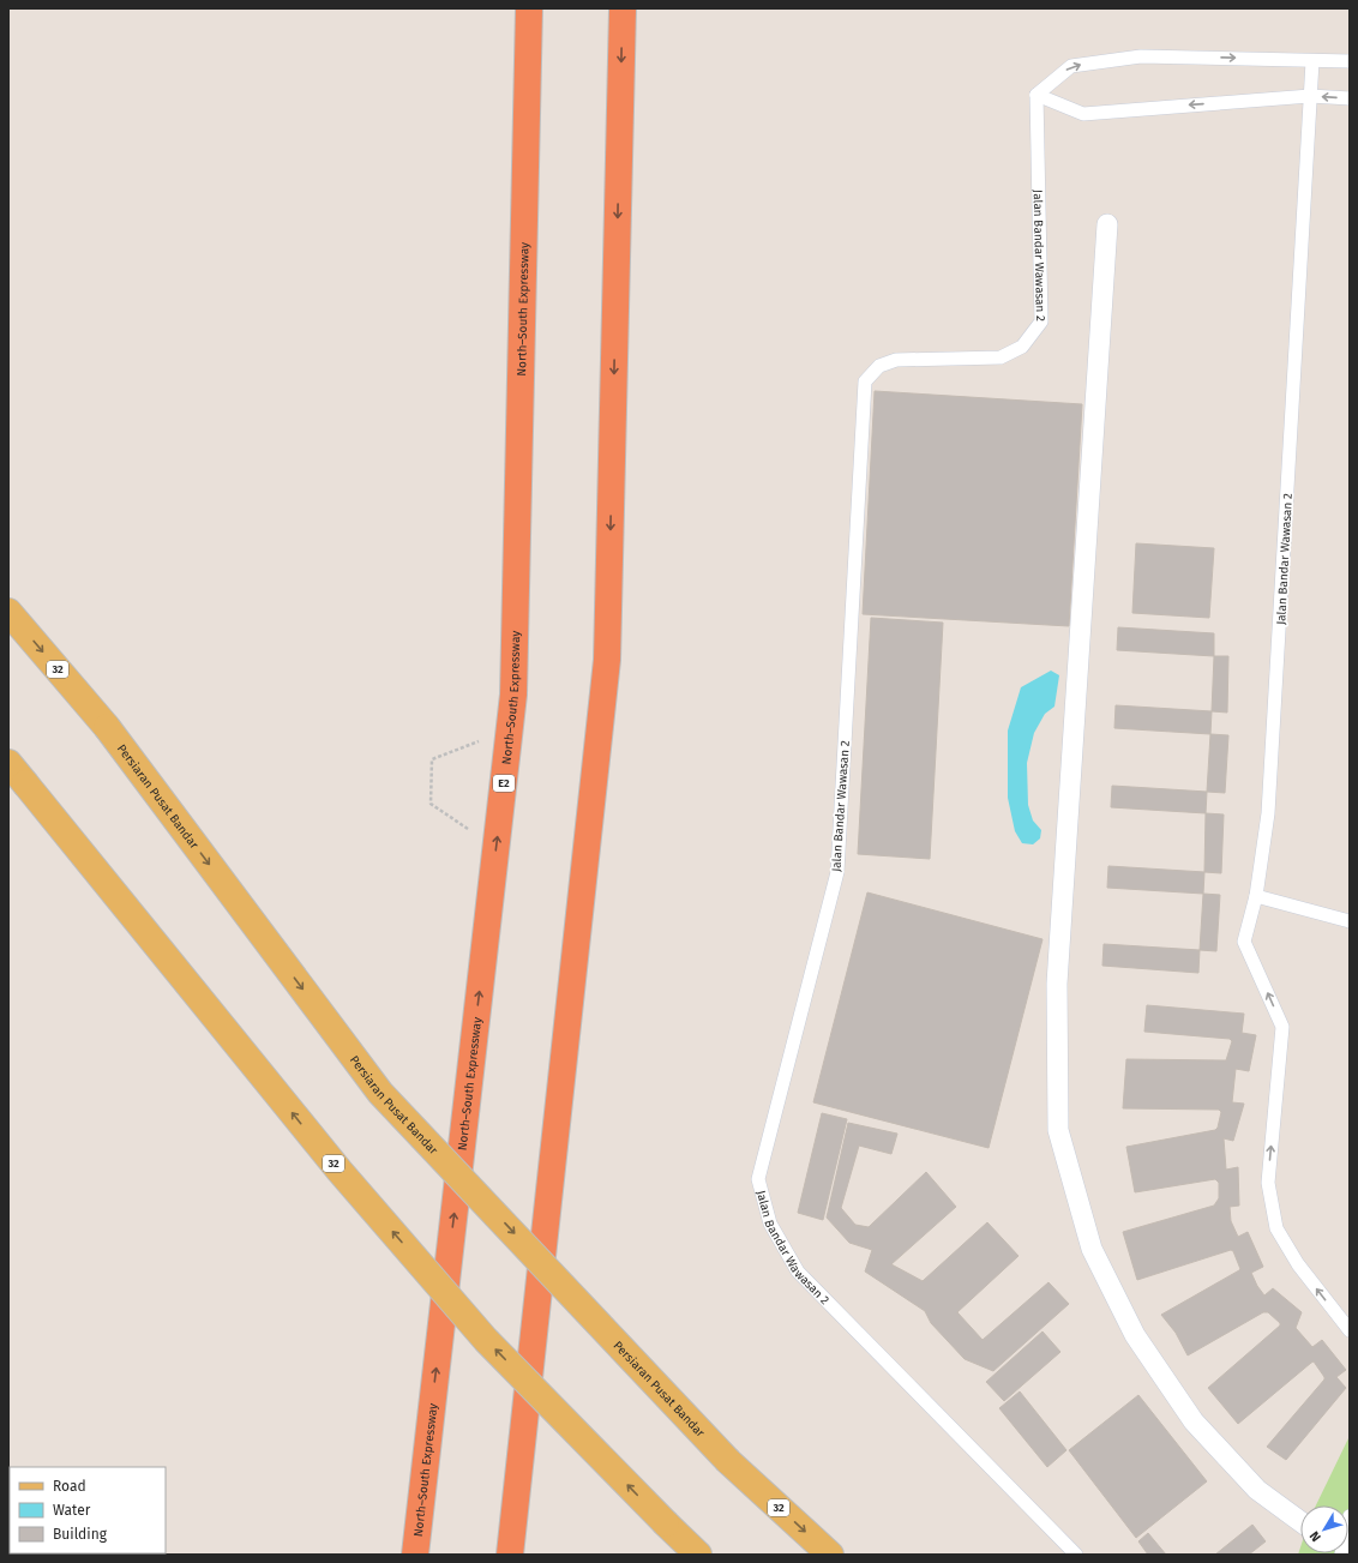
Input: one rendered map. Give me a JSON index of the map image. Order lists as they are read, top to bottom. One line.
{"streets":{"highway":["North–South Expressway","E2"],"main road":["32","Persiaran Pusat Bandar"],"lane":["Jalan Bandar Wawasan 2"]},"legend":["Road","Water","Building"],"north":"bottom left"}
